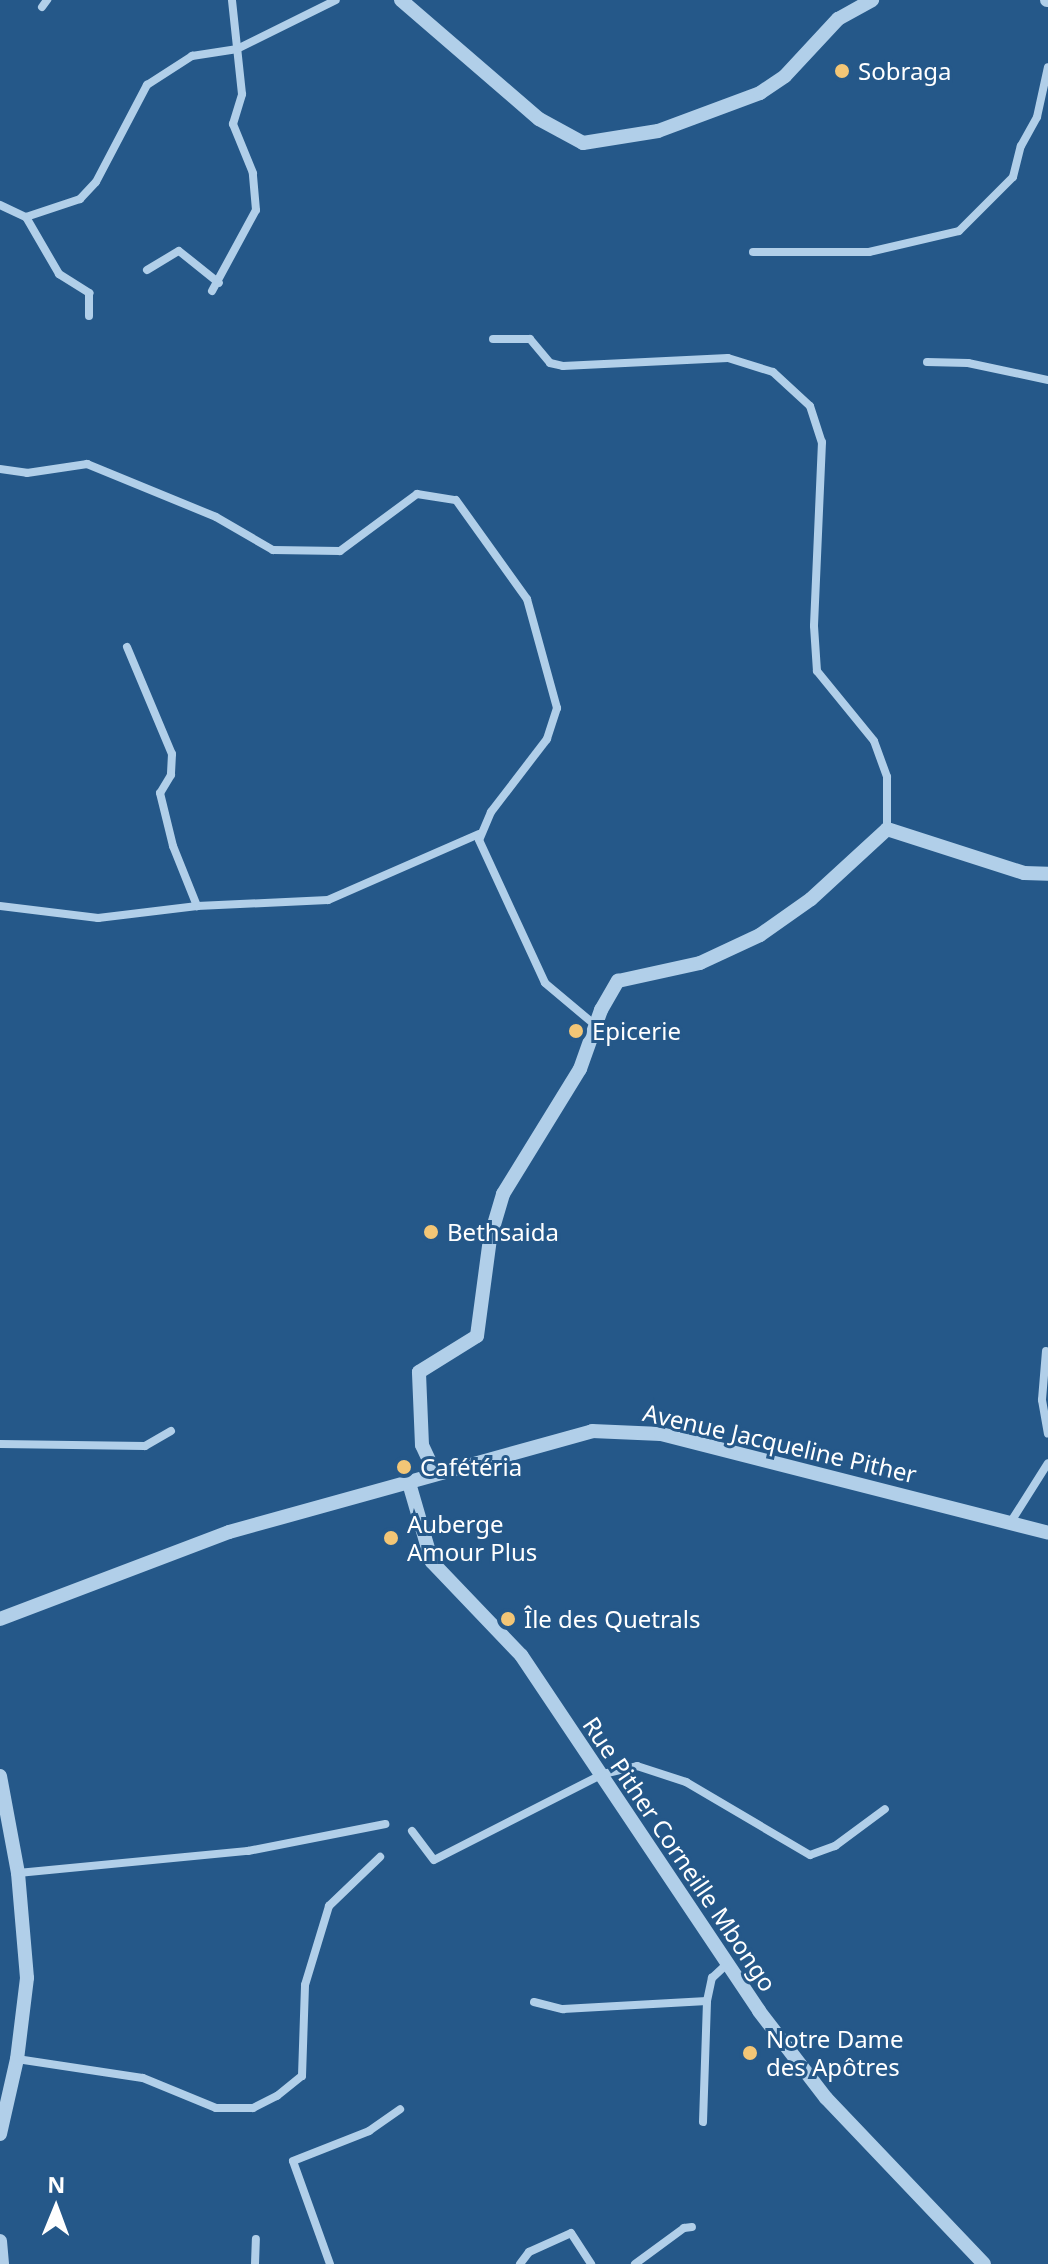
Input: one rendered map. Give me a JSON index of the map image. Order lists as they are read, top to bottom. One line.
{"streets":{"street":["Avenue Jacqueline Pither","Rue Pither Corneille Mbongo"]},"crossings":[["Avenue Jacqueline Pither","Rue Pither Corneille Mbongo"]],"places":["Sobraga","Epicerie","Bethsaida","Cafétéria","Auberge Amour Plus","Île des Quetrals","Notre Dame des Apôtres"],"north":"top"}
